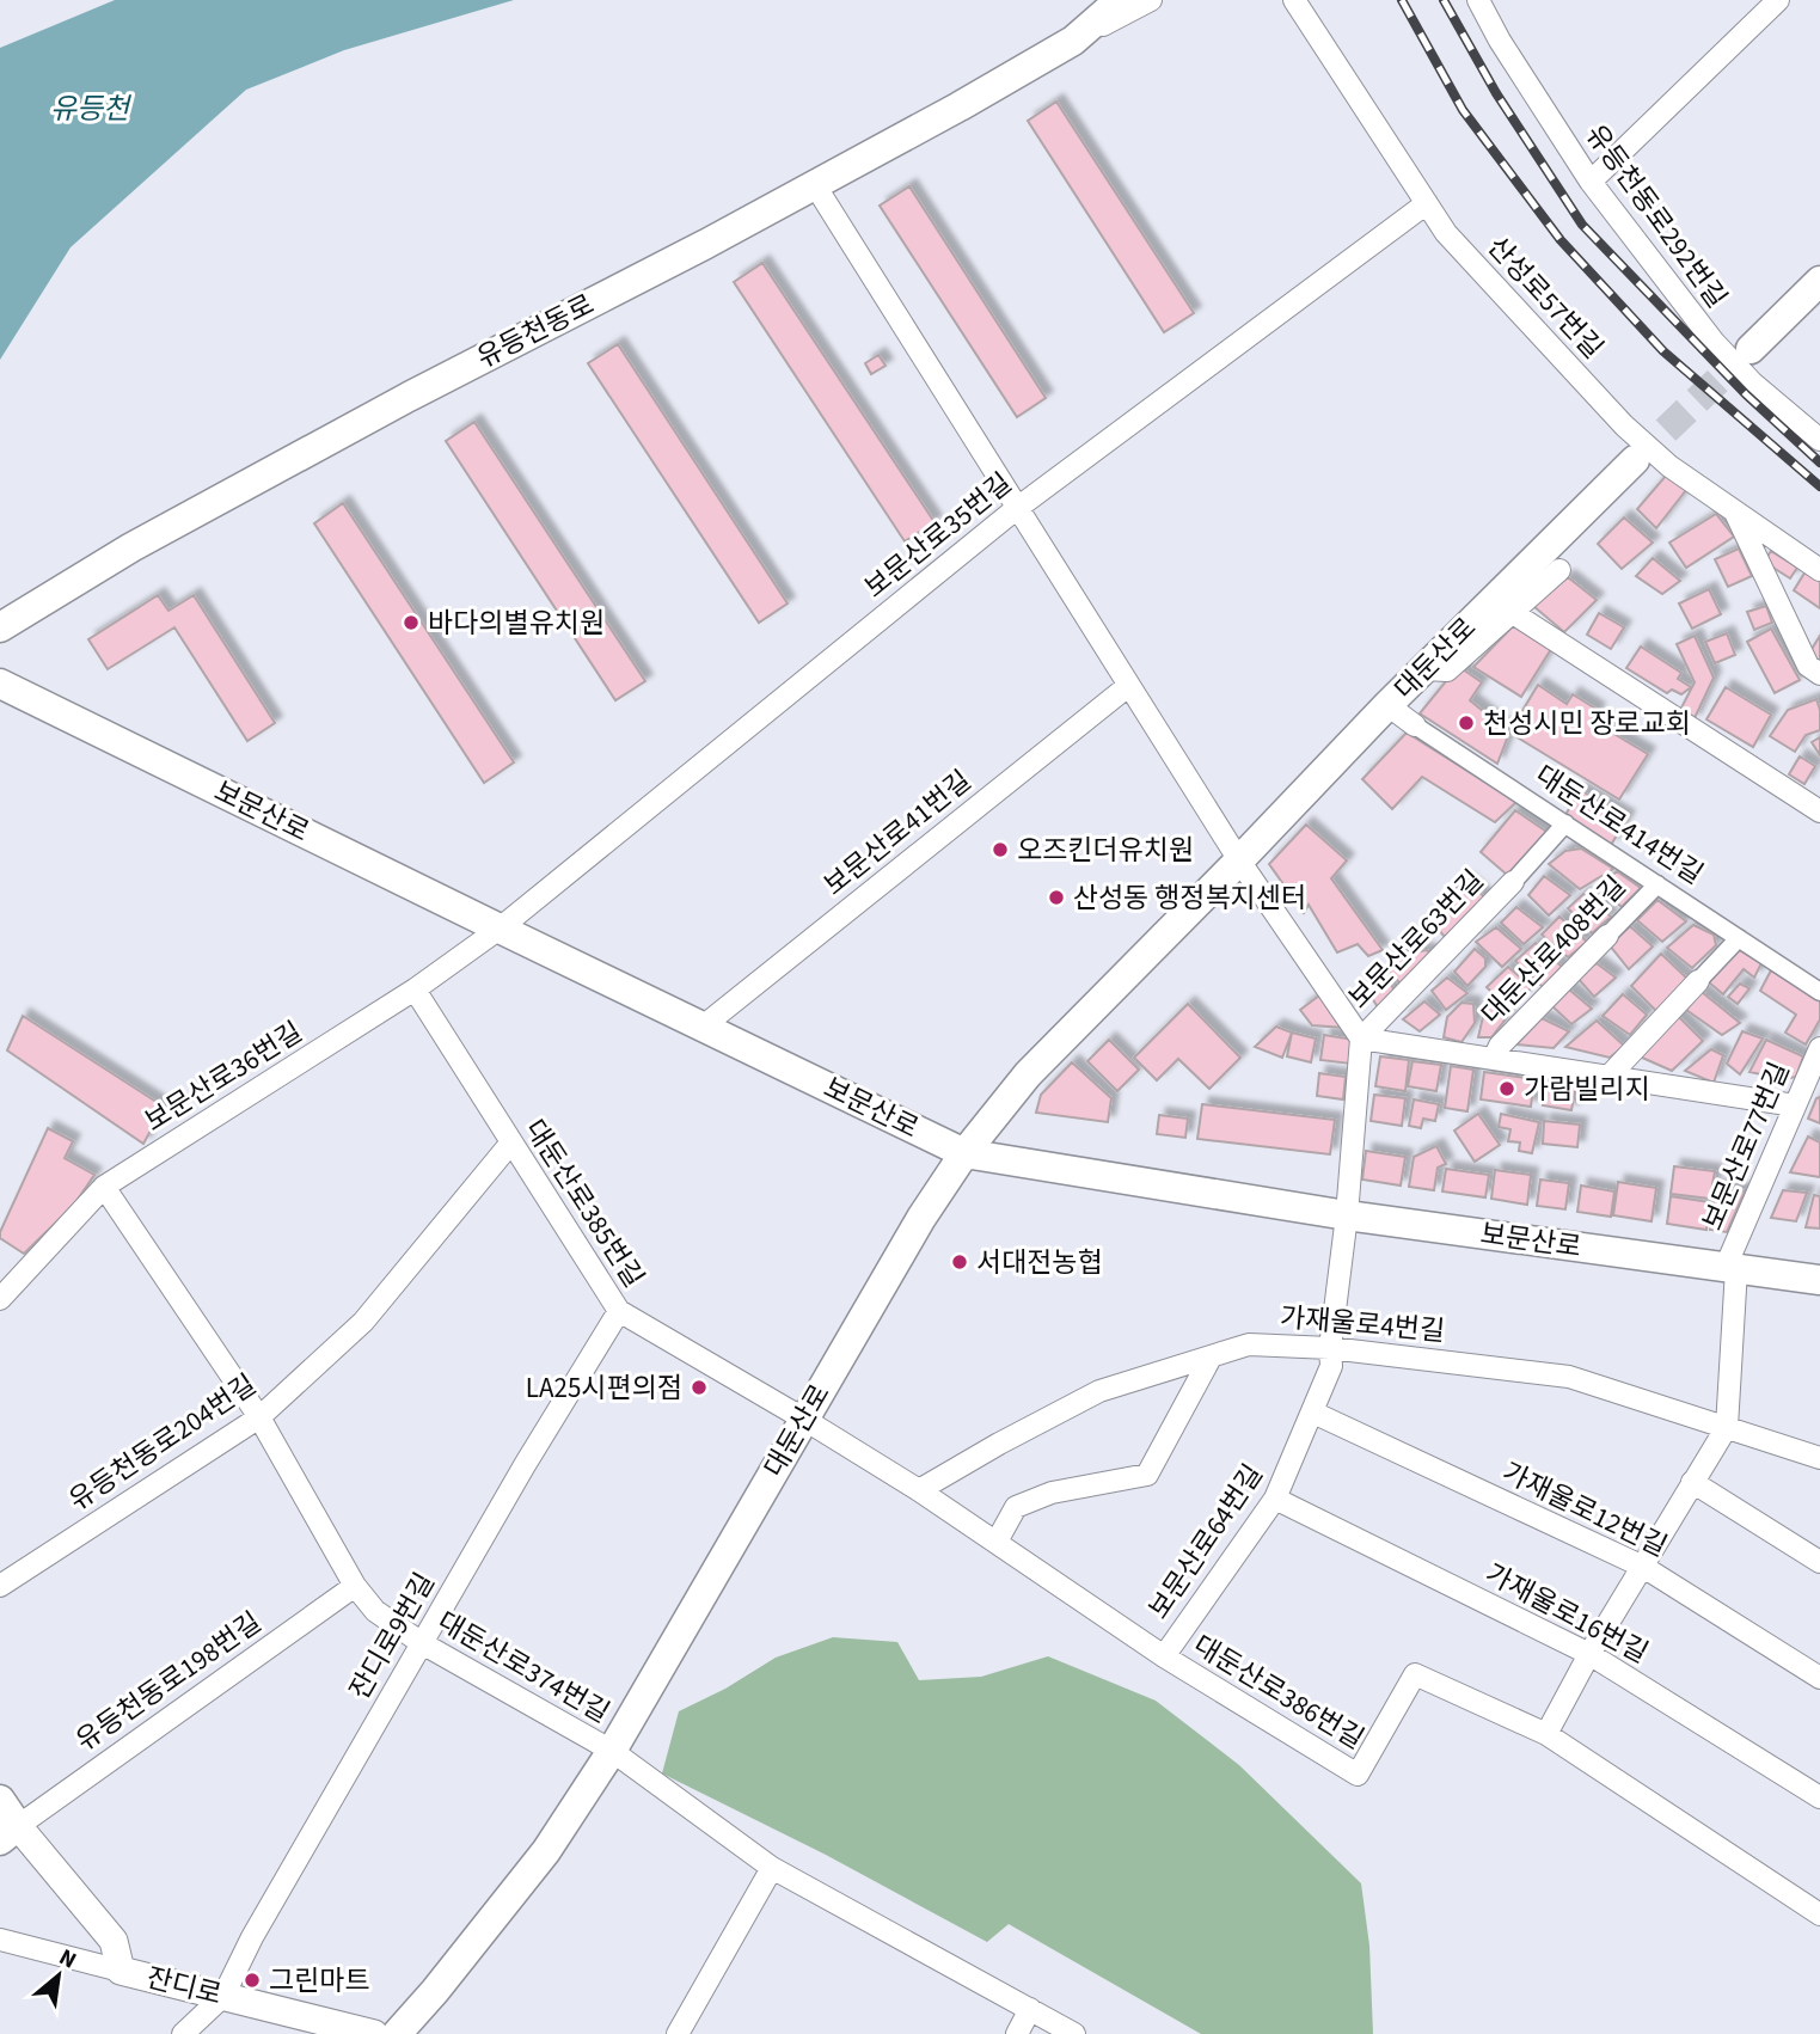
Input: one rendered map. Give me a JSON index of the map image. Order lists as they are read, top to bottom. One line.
{"streets":{"main road":["유등천동로","대둔산로","보문산로"],"street":["유등천동로292번길","산성로57번길","보문산로35번길","대둔산로414번길","보문산로41번길","보문산로63번길","대둔산로408번길","보문산로36번길","보문산로77번길","대둔산로385번길","가재울로4번길","유등천동로204번길","가재울로12번길","보문산로64번길","가재울로16번길","잔디로9번길","대둔산로374번길","유등천동로198번길","대둔산로386번길","잔디로"]},"crossings":[["산성로57번길","보문산로35번길"],["보문산로35번길","보문산로"],["보문산로35번길","보문산로36번길"],["대둔산로","보문산로"],["대둔산로","대둔산로414번길"],["대둔산로","대둔산로385번길"],["대둔산로","대둔산로374번길"],["대둔산로","대둔산로386번길"],["보문산로","보문산로41번길"],["보문산로","보문산로63번길"],["보문산로","보문산로36번길"],["보문산로","보문산로77번길"],["보문산로","보문산로64번길"],["대둔산로414번길","보문산로63번길"],["대둔산로414번길","대둔산로408번길"],["보문산로63번길","대둔산로408번길"],["보문산로63번길","보문산로64번길"],["대둔산로408번길","보문산로77번길"],["보문산로36번길","대둔산로385번길"],["보문산로36번길","대둔산로374번길"],["보문산로77번길","가재울로4번길"],["대둔산로385번길","유등천동로204번길"],["대둔산로385번길","잔디로9번길"],["대둔산로385번길","대둔산로386번길"],["가재울로4번길","보문산로64번길"],["가재울로4번길","대둔산로386번길"],["유등천동로204번길","대둔산로374번길"],["가재울로12번길","보문산로64번길"],["보문산로64번길","가재울로16번길"],["보문산로64번길","대둔산로386번길"],["잔디로9번길","대둔산로374번길"],["잔디로9번길","잔디로"],["대둔산로374번길","유등천동로198번길"],["유등천동로198번길","잔디로"]],"water":["유등천"],"places":["바다의별유치원","천성시민 장로교회","오즈킨더유치원","산성동 행정복지센터","가람빌리지","서대전농협","LA25시편의점","그린마트"],"north":"top right"}
